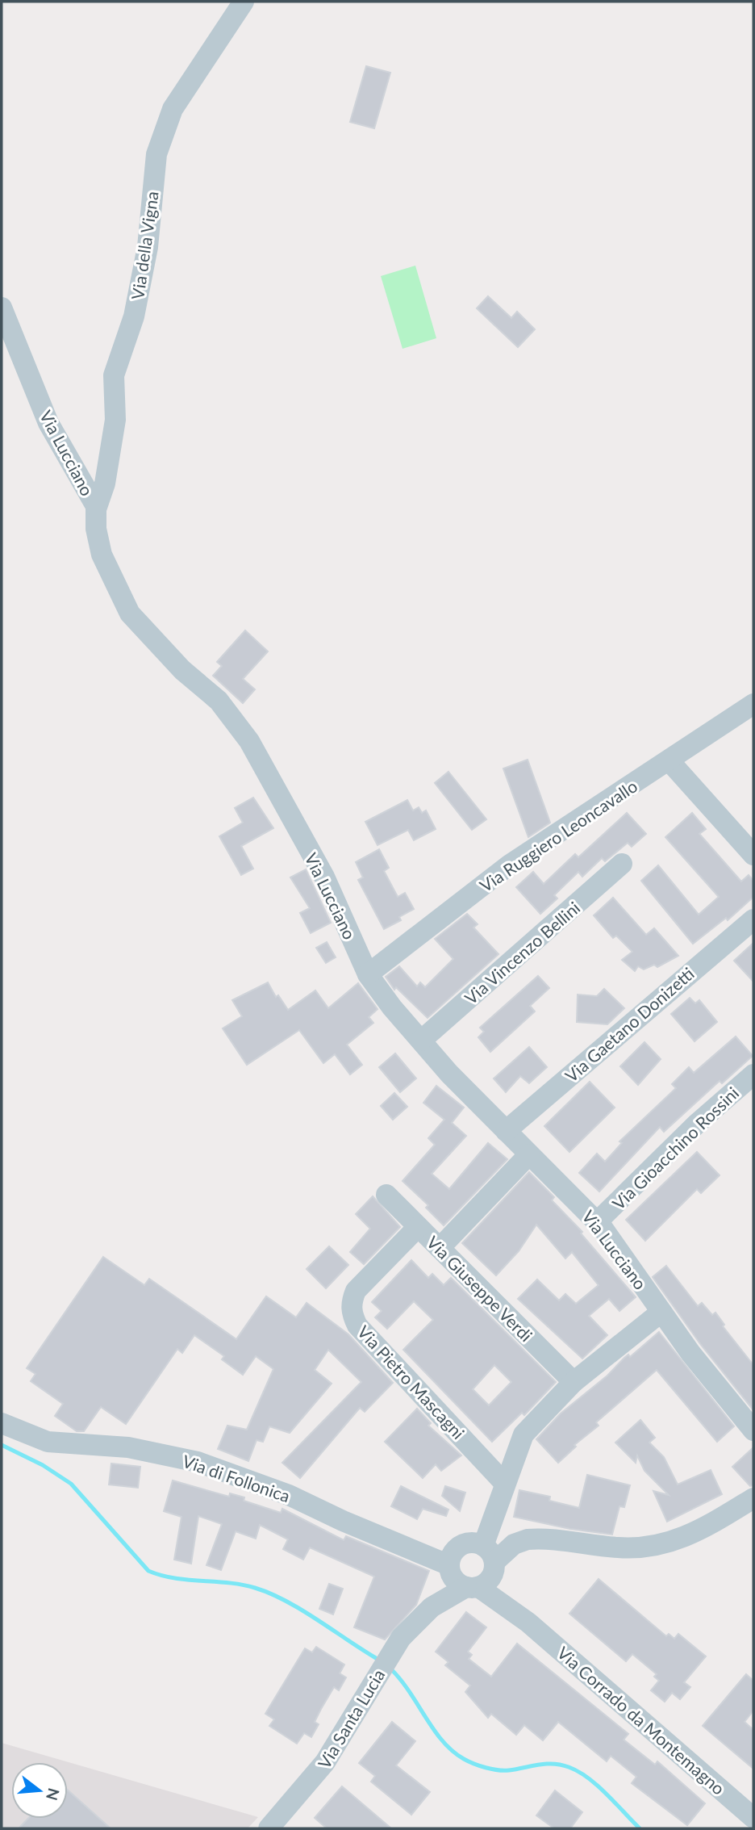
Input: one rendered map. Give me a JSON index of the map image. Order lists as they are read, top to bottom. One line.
{"streets":{"street":["Via della Vigna","Via Lucciano","Via Ruggiero Leoncavallo","Via Vincenzo Bellini","Via Gaetano Donizetti","Via Gioacchino Rossini","Via Giuseppe Verdi","Via Pietro Mascagni","Via di Follonica","Via Santa Lucia","Via Corrado da Montemagno"]},"crossings":[["Via della Vigna","Via Lucciano"],["Via Lucciano","Via Ruggiero Leoncavallo"],["Via Lucciano","Via Vincenzo Bellini"],["Via Lucciano","Via Gaetano Donizetti"],["Via Lucciano","Via Gioacchino Rossini"],["Via Giuseppe Verdi","Via Pietro Mascagni"],["Via di Follonica","Via Santa Lucia"],["Via di Follonica","Via Corrado da Montemagno"],["Via Santa Lucia","Via Corrado da Montemagno"]],"north":"right"}
